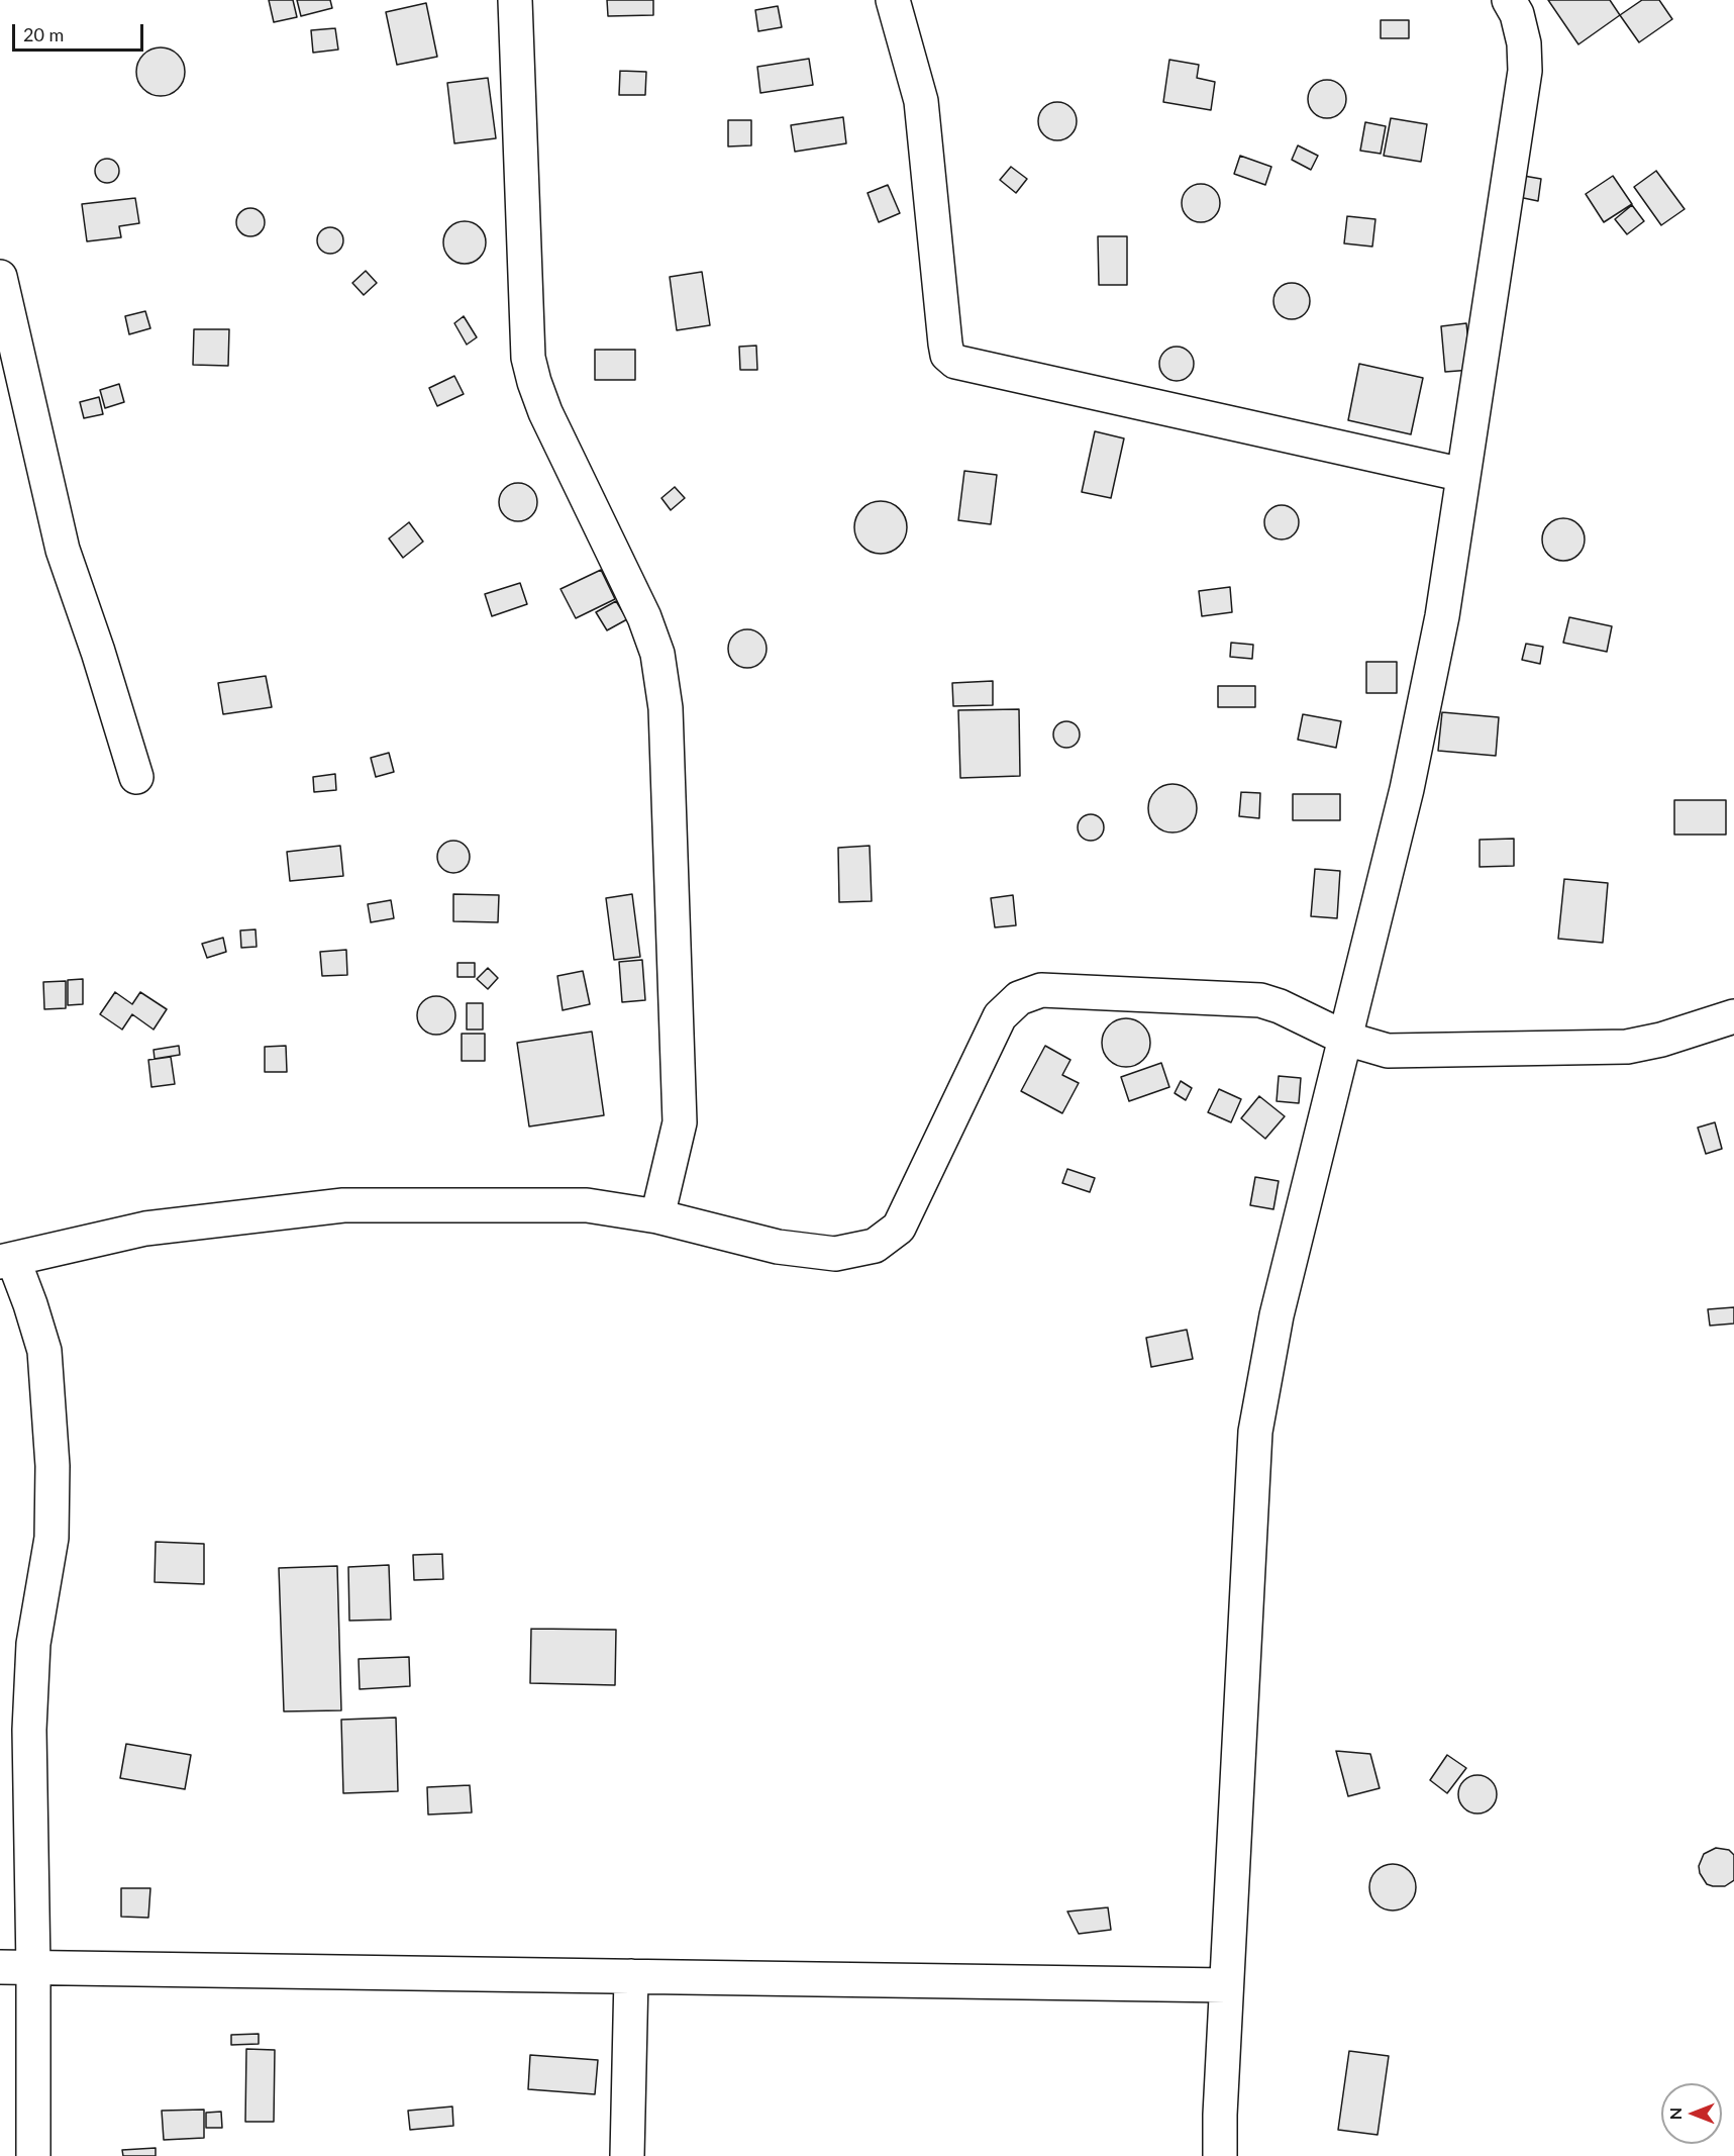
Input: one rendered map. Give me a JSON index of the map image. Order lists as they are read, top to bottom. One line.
{"scale_bar":"20 m","north":"left"}
